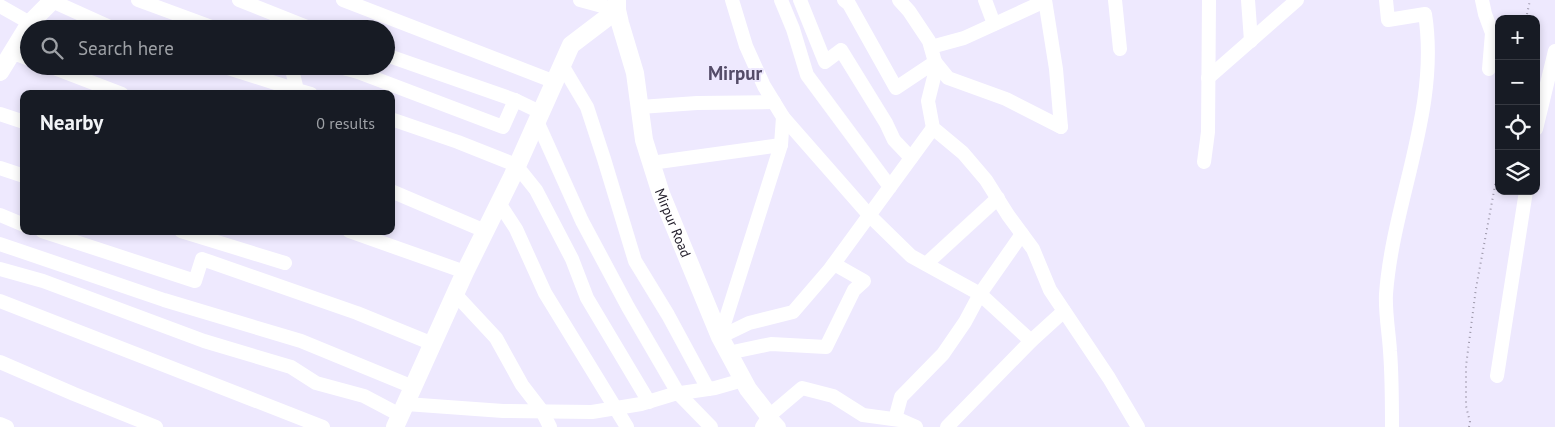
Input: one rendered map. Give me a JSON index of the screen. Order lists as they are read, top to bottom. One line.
{"streets":{"street":["Mirpur Road"]},"districts":["Mirpur"],"page":{"map_buttons":["+","−"],"search":"Search here","heading":["Nearby","0 results"]}}
